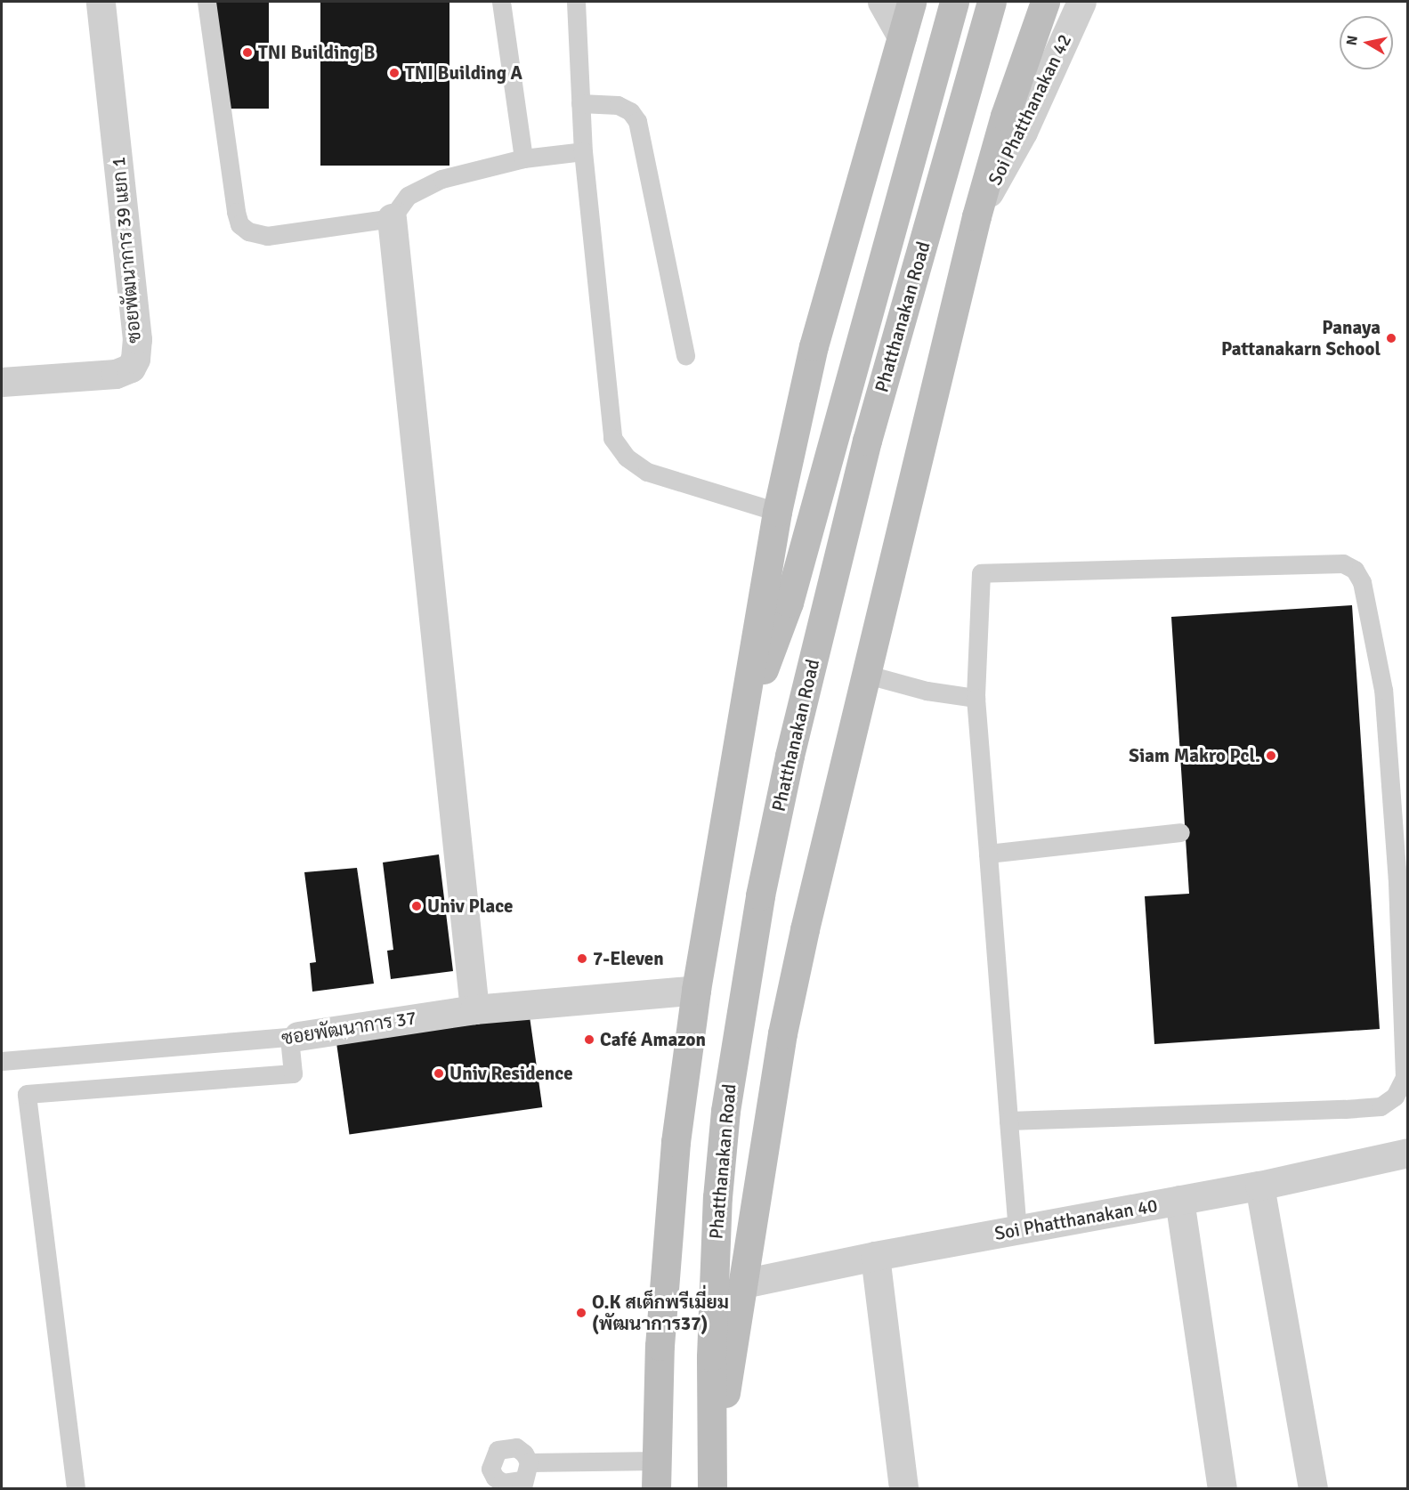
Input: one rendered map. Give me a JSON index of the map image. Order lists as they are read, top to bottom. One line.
{"streets":{"main road":["Phatthanakan Road"],"street":["Soi Phatthanakan 42","ซอยพัฒนาการ 39 แยก 1","ซอยพัฒนาการ 37","Soi Phatthanakan 40"]},"places":["TNI Building B","TNI Building A","Panaya Pattanakarn School","Siam Makro Pcl.","Univ Place","7-Eleven","Café Amazon","Univ Residence","O.K สเต็กพรีเมี่ยม (พัฒนาการ37)"],"north":"left"}
